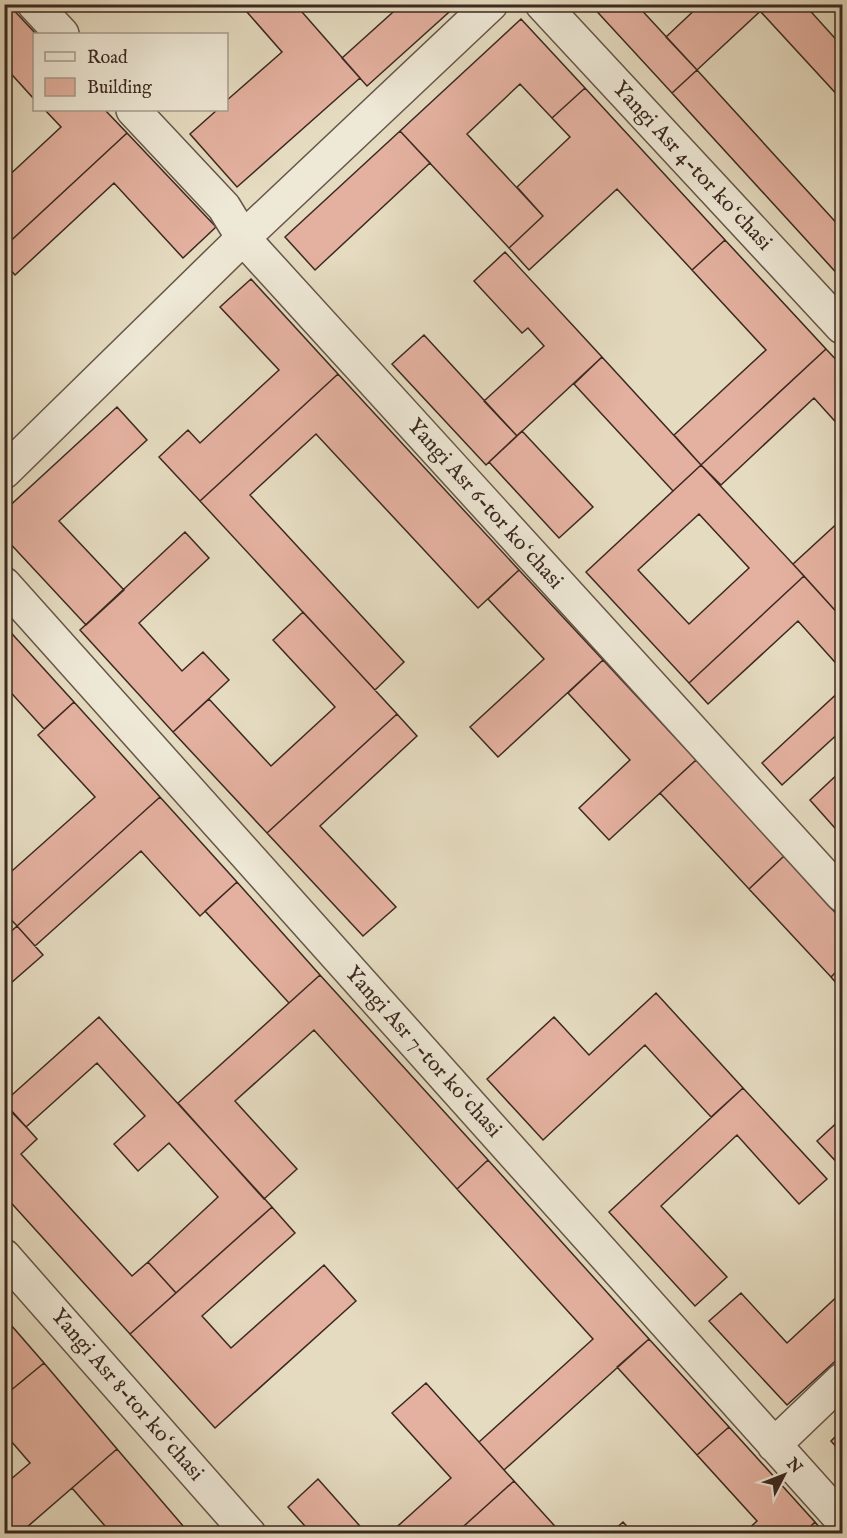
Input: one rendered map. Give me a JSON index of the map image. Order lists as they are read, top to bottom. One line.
{"streets":{"street":["Yangi Asr 4-tor koʻchasi","Yangi Asr 6-tor koʻchasi","Yangi Asr 7-tor koʻchasi","Yangi Asr 8-tor koʻchasi"]},"legend":["Road","Building"],"north":"top right"}
